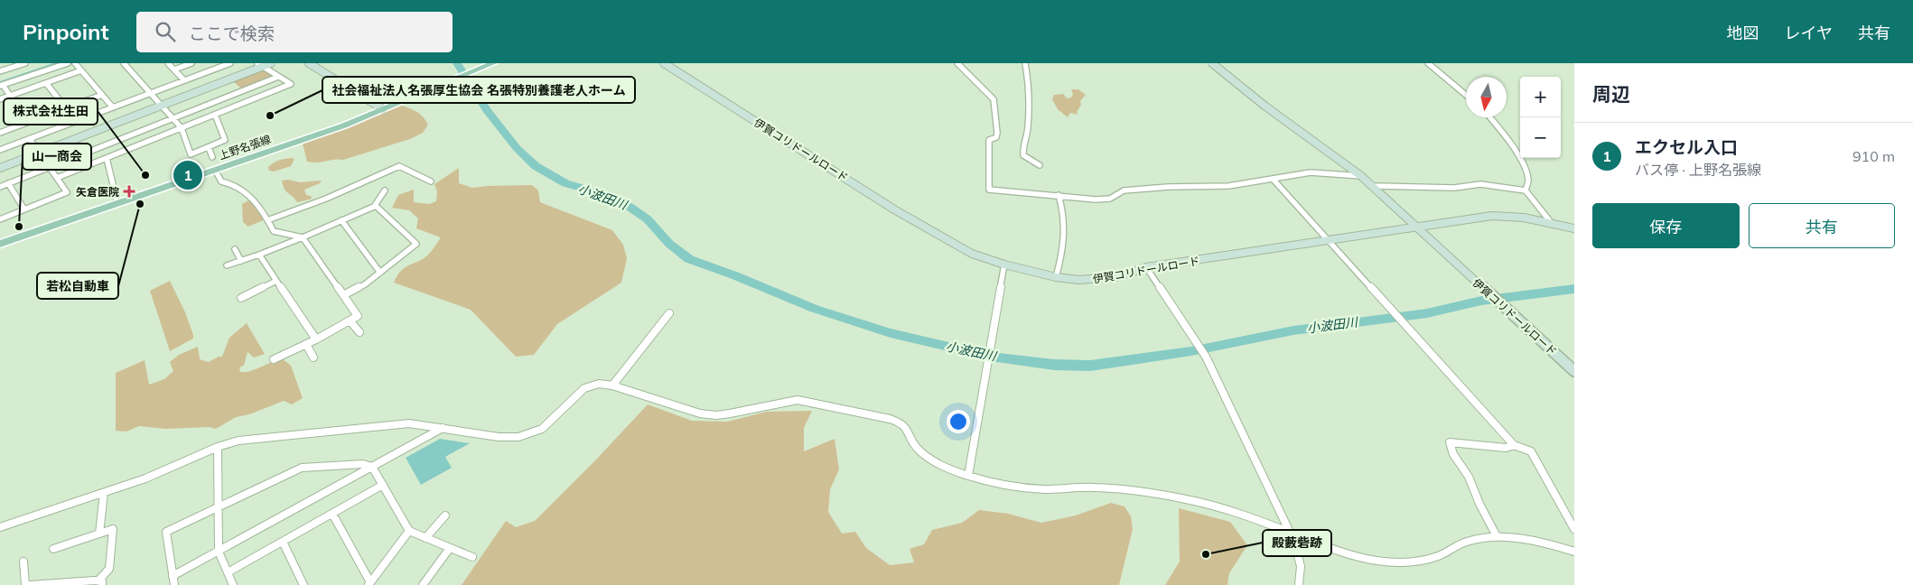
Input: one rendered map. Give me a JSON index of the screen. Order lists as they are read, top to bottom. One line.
{"streets":{"main road":["上野名張線"],"street":["伊賀コリドールロード"]},"water":["小波田川"],"places":{"other":["社会福祉法人名張厚生協会 名張特別養護老人ホーム","株式会社生田","若松自動車","山一商会","殿藪砦跡"],"health":["矢倉医院"]},"north":"bottom","page":{"header":"Pinpoint","search":"ここで検索","nav":["地図","レイヤ","共有"],"heading":"周辺","map_buttons":["+","−"],"list":[{"mark":"1","name":"エクセル入口","note":"バス停 · 上野名張線","value":"910 m"}],"pins":"1","buttons":["保存","共有"]}}
